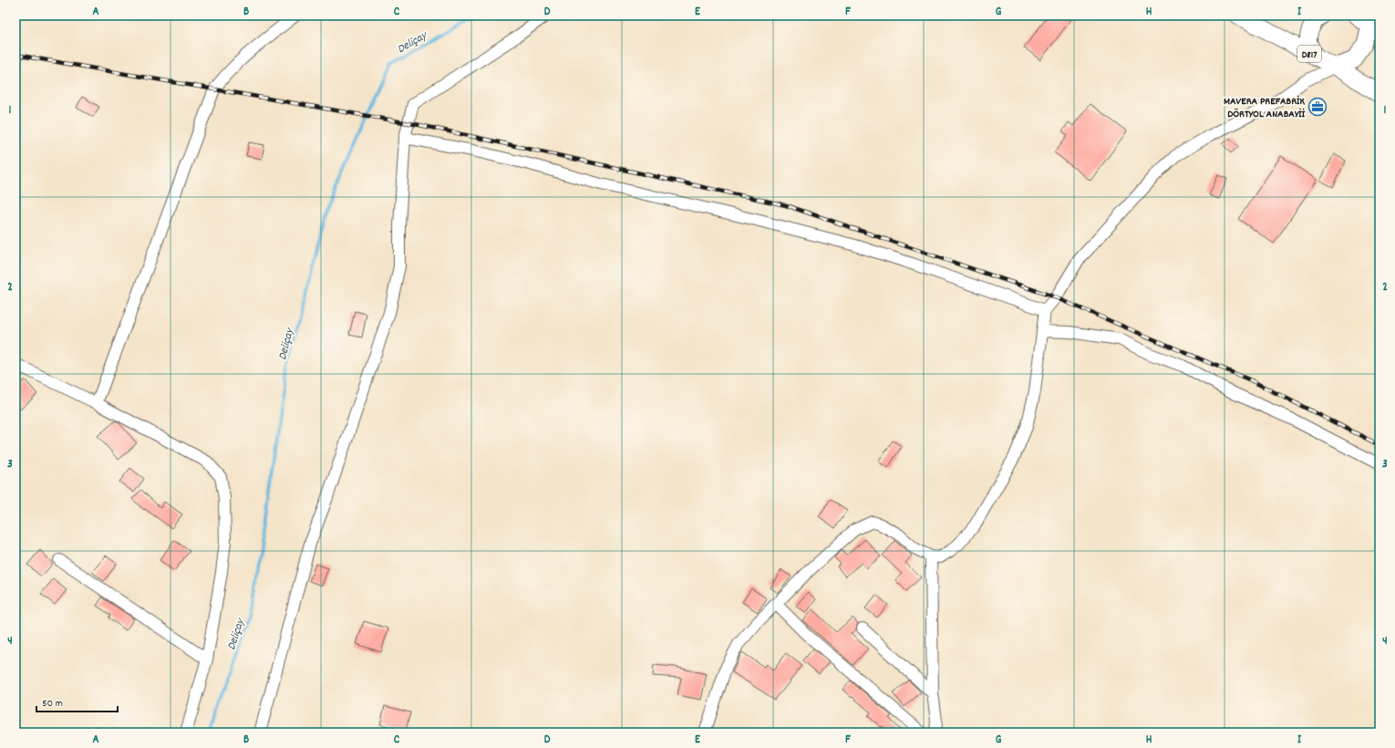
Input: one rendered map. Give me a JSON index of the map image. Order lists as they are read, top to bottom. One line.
{"streets":{"highway":["D817"]},"water":["Deliçay"],"places":{"office":["MAVERA PREFABRİK DÖRTYOL ANABAYİİ"]},"scale_bar":"50 m","grid":{"columns":["A","B","C","D","E","F","G","H","I"],"rows":["1","2","3","4"]}}
